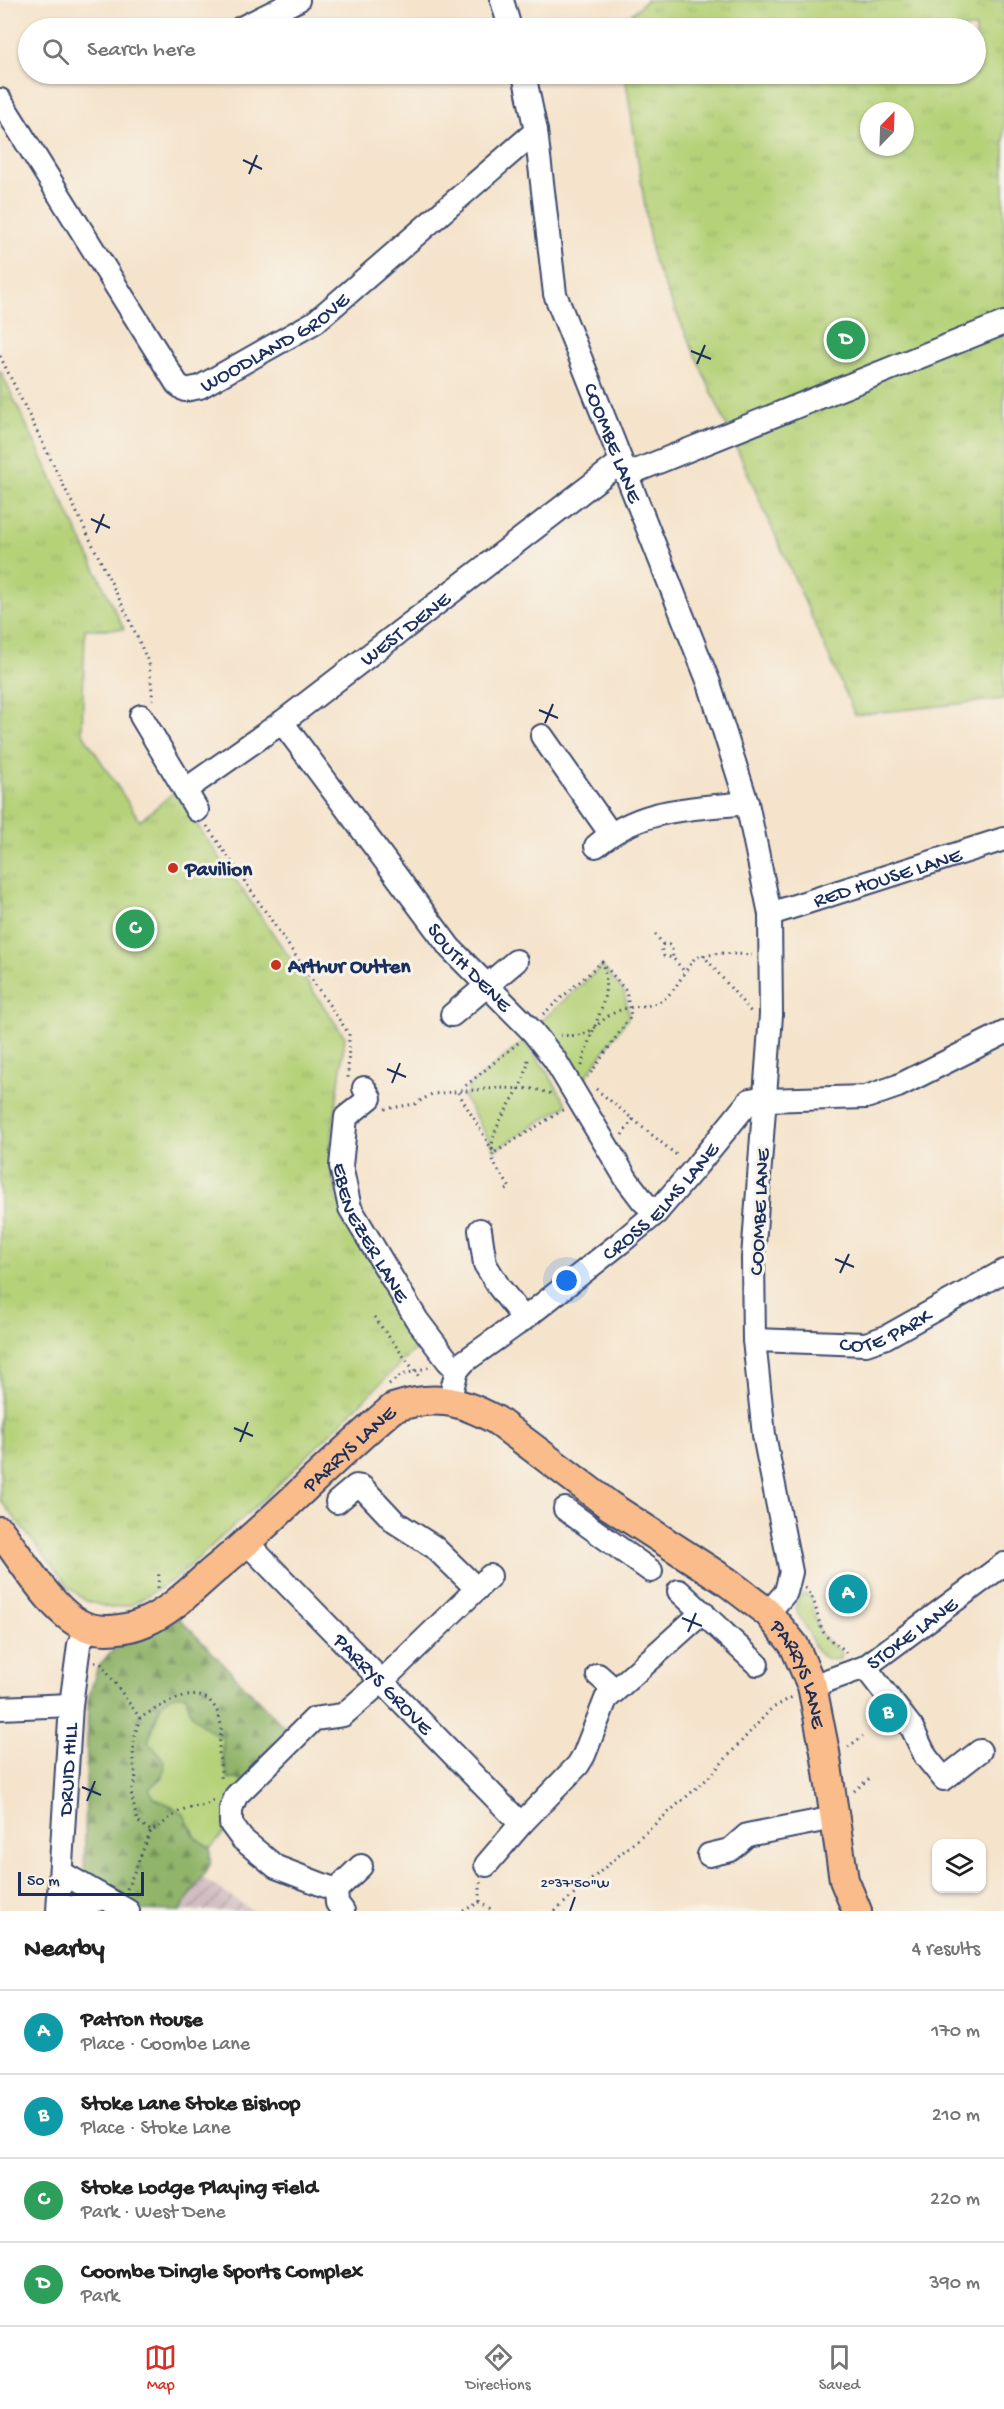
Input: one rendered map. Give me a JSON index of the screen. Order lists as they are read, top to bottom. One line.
{"streets":{"main road":["PARRYS LANE"],"street":["WOODLAND GROVE","COOMBE LANE","WEST DENE","RED HOUSE LANE","SOUTH DENE","CROSS ELMS LANE","EBENEZER LANE","COTE PARK","STOKE LANE","PARRYS GROVE","DRUID HILL"]},"crossings":[["WOODLAND GROVE","COOMBE LANE"],["COOMBE LANE","WEST DENE"],["COOMBE LANE","RED HOUSE LANE"],["COOMBE LANE","CROSS ELMS LANE"],["COOMBE LANE","COTE PARK"],["WEST DENE","SOUTH DENE"],["SOUTH DENE","CROSS ELMS LANE"],["CROSS ELMS LANE","EBENEZER LANE"],["PARRYS LANE","STOKE LANE"],["PARRYS LANE","PARRYS GROVE"],["PARRYS LANE","DRUID HILL"]],"places":["Pavilion","Arthur Outten"],"scale_bar":"50 m","north":"top right","page":{"search":"Search here","pins":["D","C","A","B"],"scale":"50 m","heading":["Nearby","4 results"],"list":[{"mark":"A","name":"Patron House","note":"Place · Coombe Lane","value":"170 m"},{"mark":"B","name":"Stoke Lane Stoke Bishop","note":"Place · Stoke Lane","value":"210 m"},{"mark":"C","name":"Stoke Lodge Playing Field","note":"Park · West Dene","value":"220 m"},{"mark":"D","name":"Coombe Dingle Sports Complex","note":"Park","value":"390 m"}],"nav":["Map","Directions","Saved"]},"coordinates":["2°37'50\"W"]}
